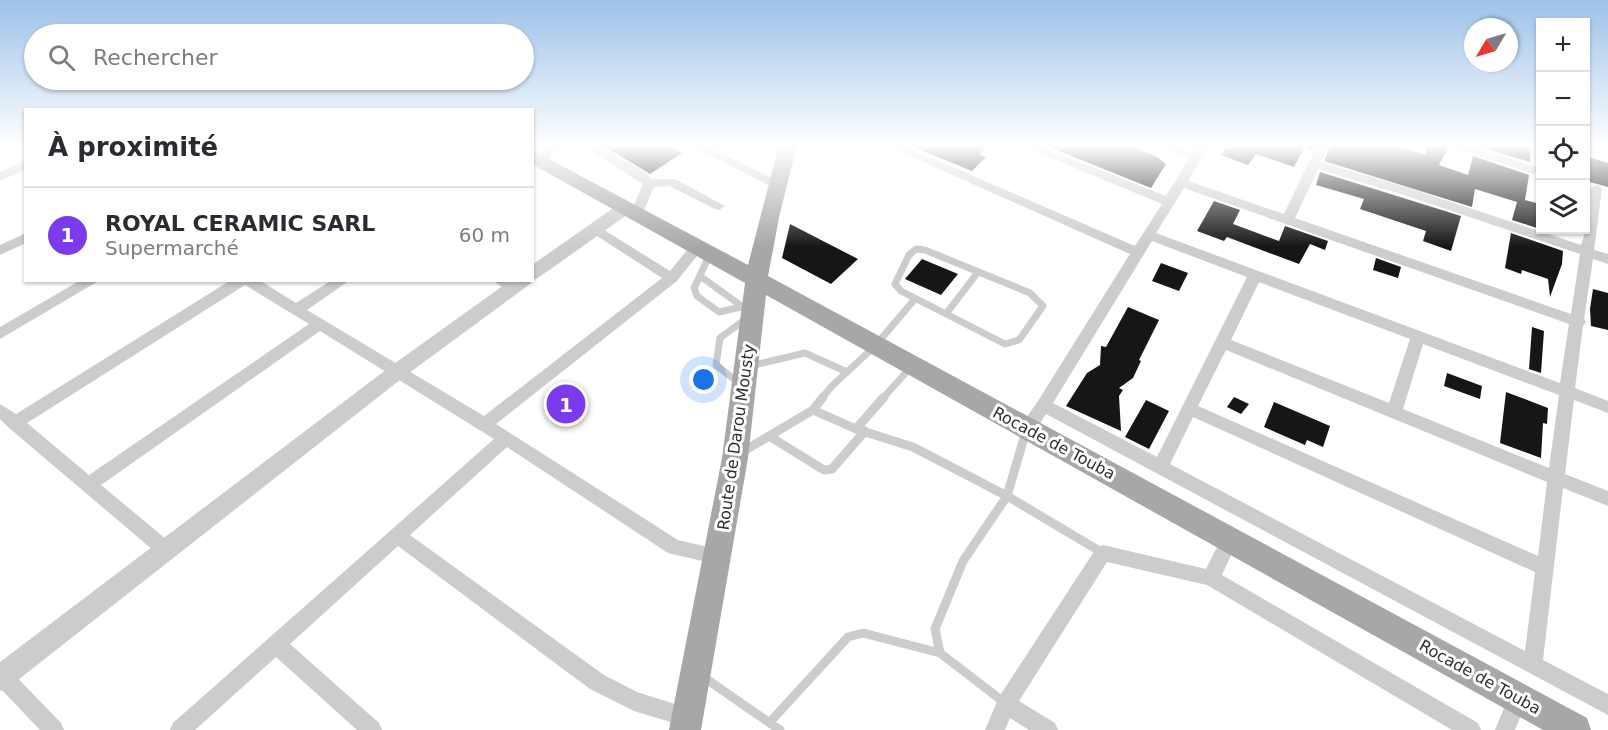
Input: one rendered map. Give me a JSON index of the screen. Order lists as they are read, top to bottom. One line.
{"streets":{"main road":["Route de Darou Mousty","Rocade de Touba"]},"crossings":[["Route de Darou Mousty","Rocade de Touba"]],"north":"bottom left","page":{"map_buttons":["+","−"],"search":"Rechercher","heading":"À proximité","list":[{"mark":"1","name":"ROYAL CERAMIC SARL","note":"Supermarché","value":"60 m"}],"pins":"1"}}
